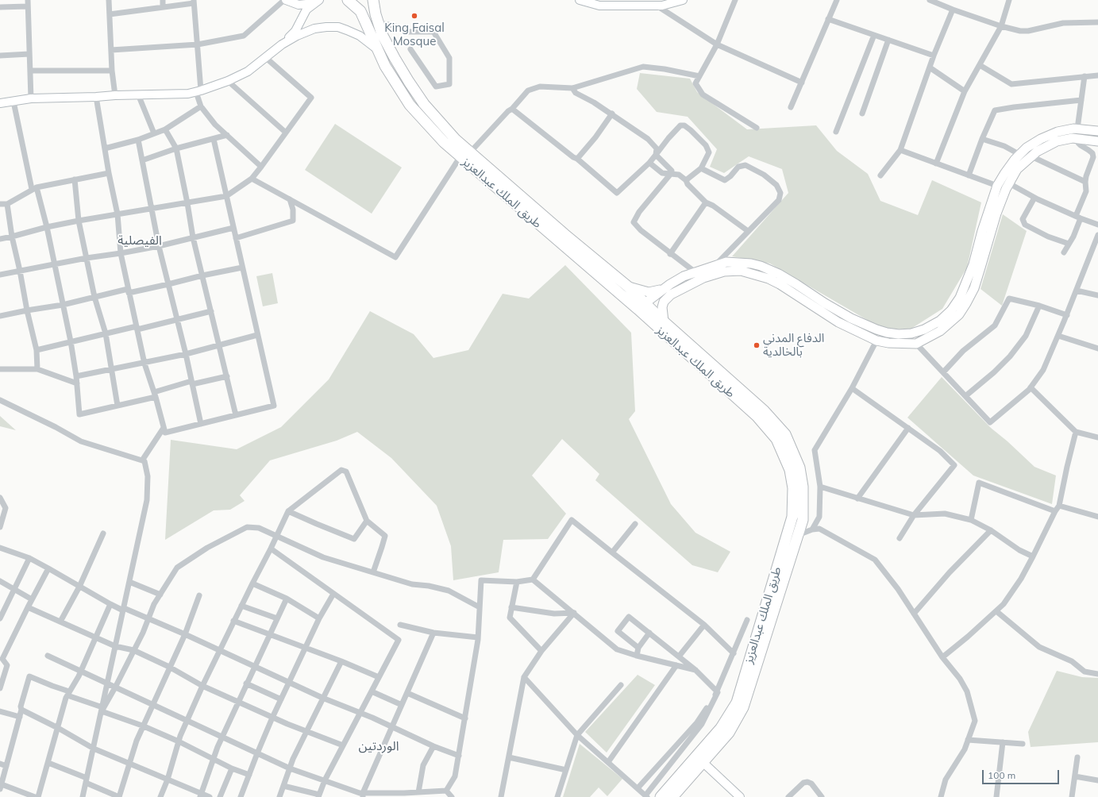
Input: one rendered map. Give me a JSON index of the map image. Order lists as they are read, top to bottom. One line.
{"streets":{"highway":["طريق الملك عبدالعزيز"]},"districts":["الفيصلية","الوردتين"],"places":["King Faisal Mosque","الدفاع المدني بالخالدية"],"scale_bar":"100 m"}
